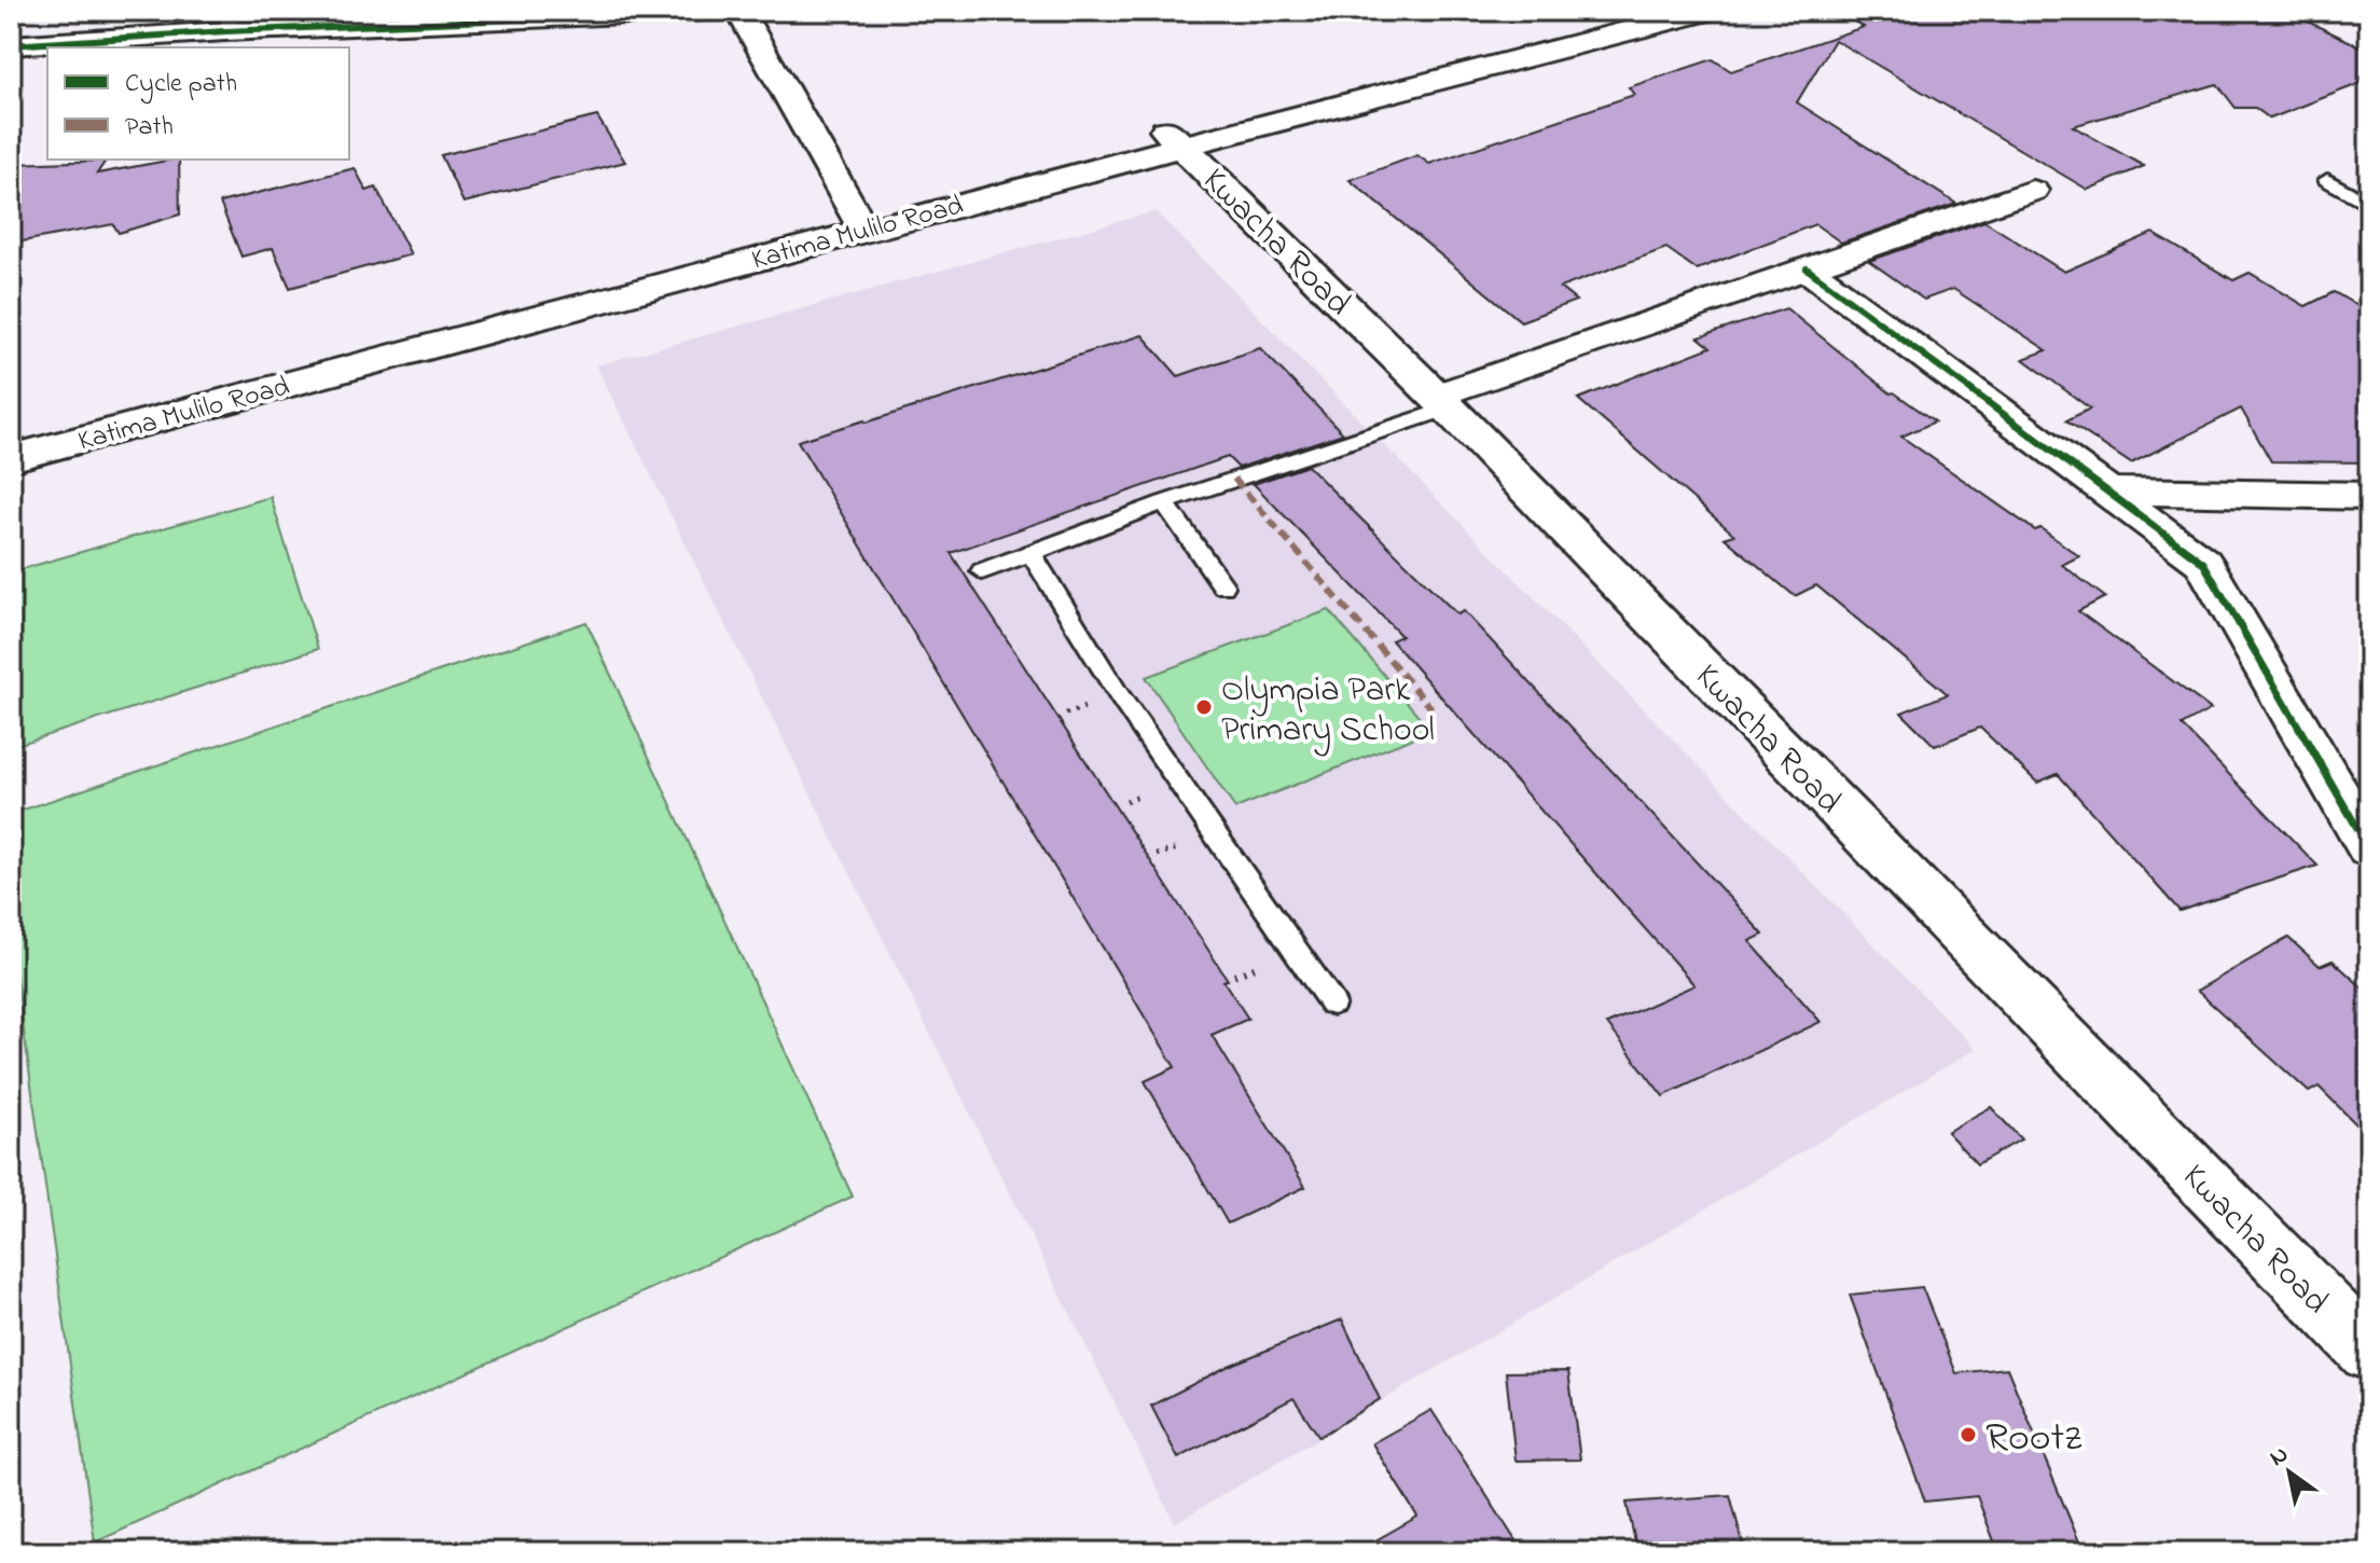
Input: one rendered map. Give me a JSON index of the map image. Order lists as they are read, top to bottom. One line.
{"streets":{"main road":["Katima Mulilo Road","Kwacha Road"]},"crossings":[["Katima Mulilo Road","Kwacha Road"]],"places":["Olympia Park Primary School","Rootz"],"legend":["Cycle path","Path"],"north":"top left"}
